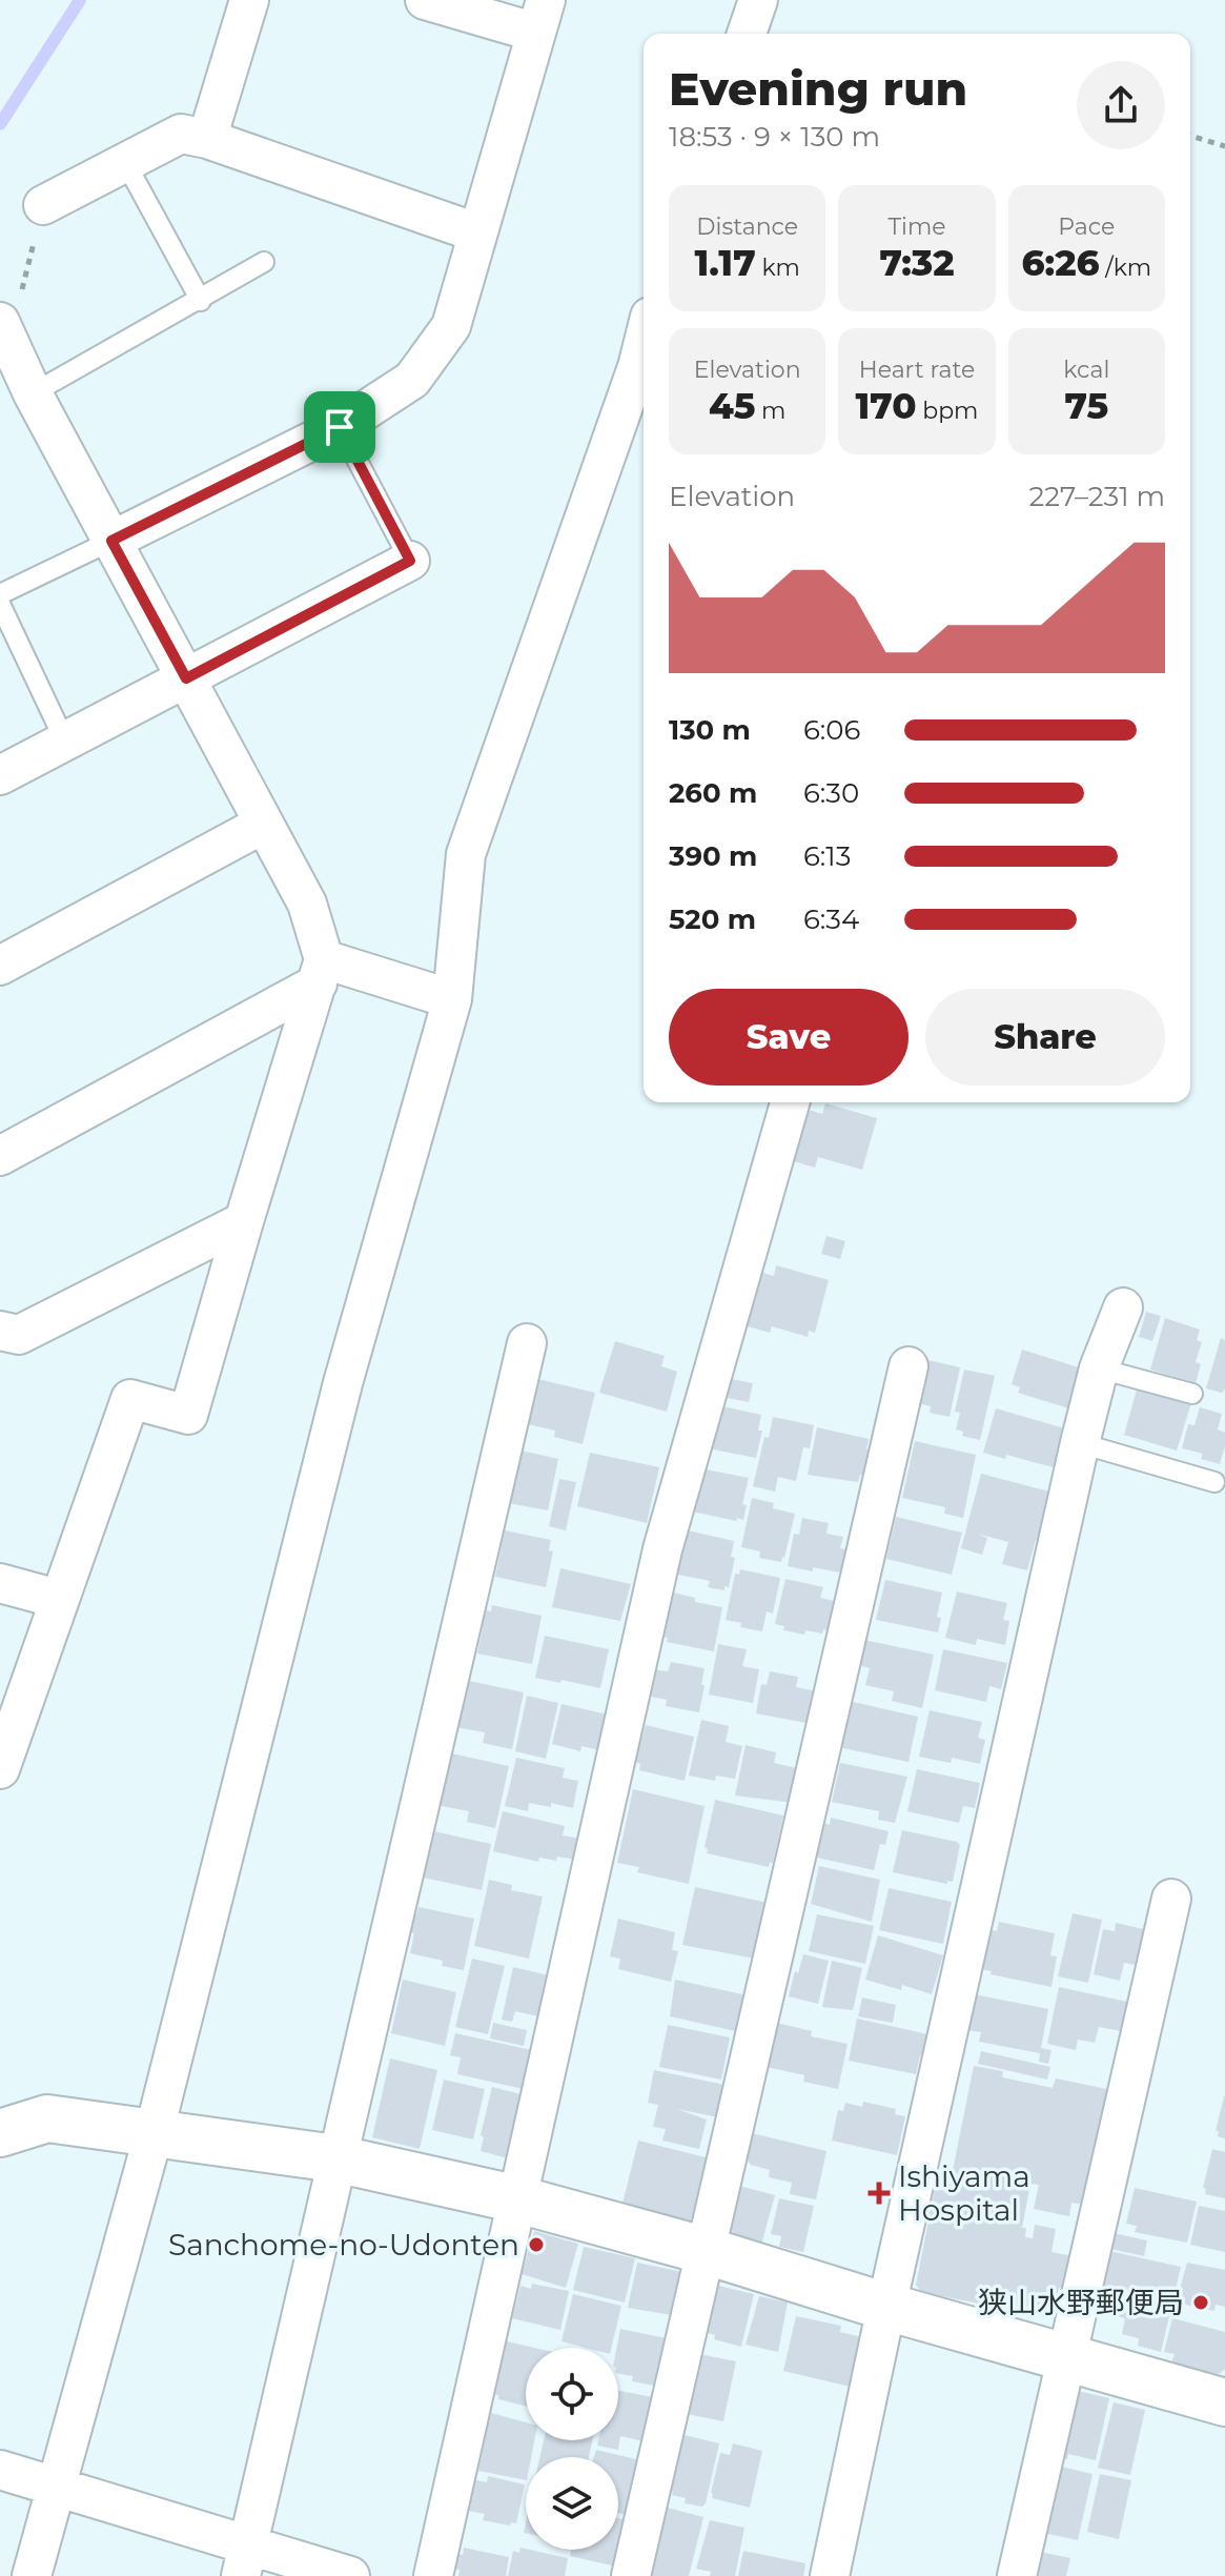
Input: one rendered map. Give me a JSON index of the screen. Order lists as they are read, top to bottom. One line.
{"places":{"health":["Ishiyama Hospital"],"other":["Sanchome-no-Udonten","狭山水野郵便局"]},"page":{"heading":["Evening run","18:53 · 9 × 130 m"],"stats":[["Distance","1.17 km"],["Time","7:32"],["Pace","6:26 /km"],["Elevation","45 m"],["Heart rate","170 bpm"],["kcal","75"]],"chart":["Elevation","227–231 m"],"list":[{"name":"130 m","note":"6:06"},{"name":"260 m","note":"6:30"},{"name":"390 m","note":"6:13"},{"name":"520 m","note":"6:34"}],"buttons":["Save","Share"]}}
